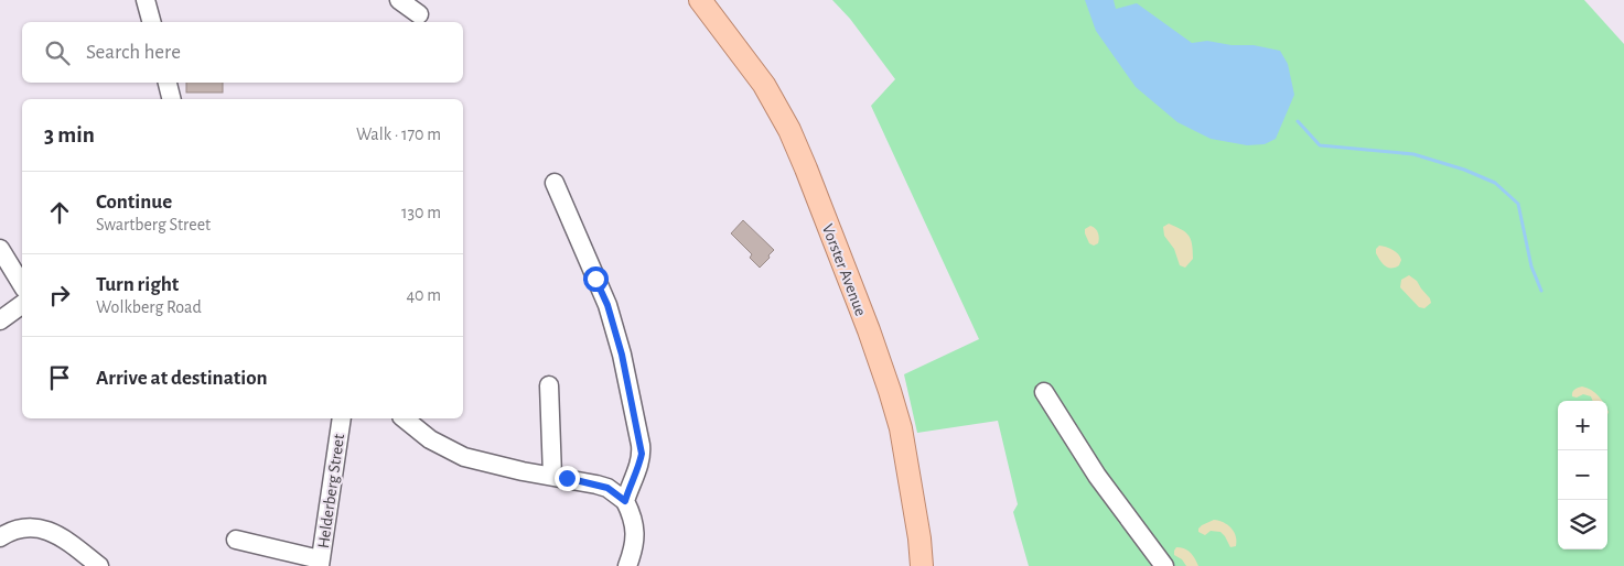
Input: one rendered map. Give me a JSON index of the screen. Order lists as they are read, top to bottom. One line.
{"streets":{"main road":["Vorster Avenue"],"street":["Helderberg Street"]},"page":{"search":"Search here","heading":["3 min","Walk · 170 m"],"list":[["Continue","Swartberg Street","130 m"],["Turn right","Wolkberg Road","40 m"],"Arrive at destination"],"map_buttons":["+","−"]}}
